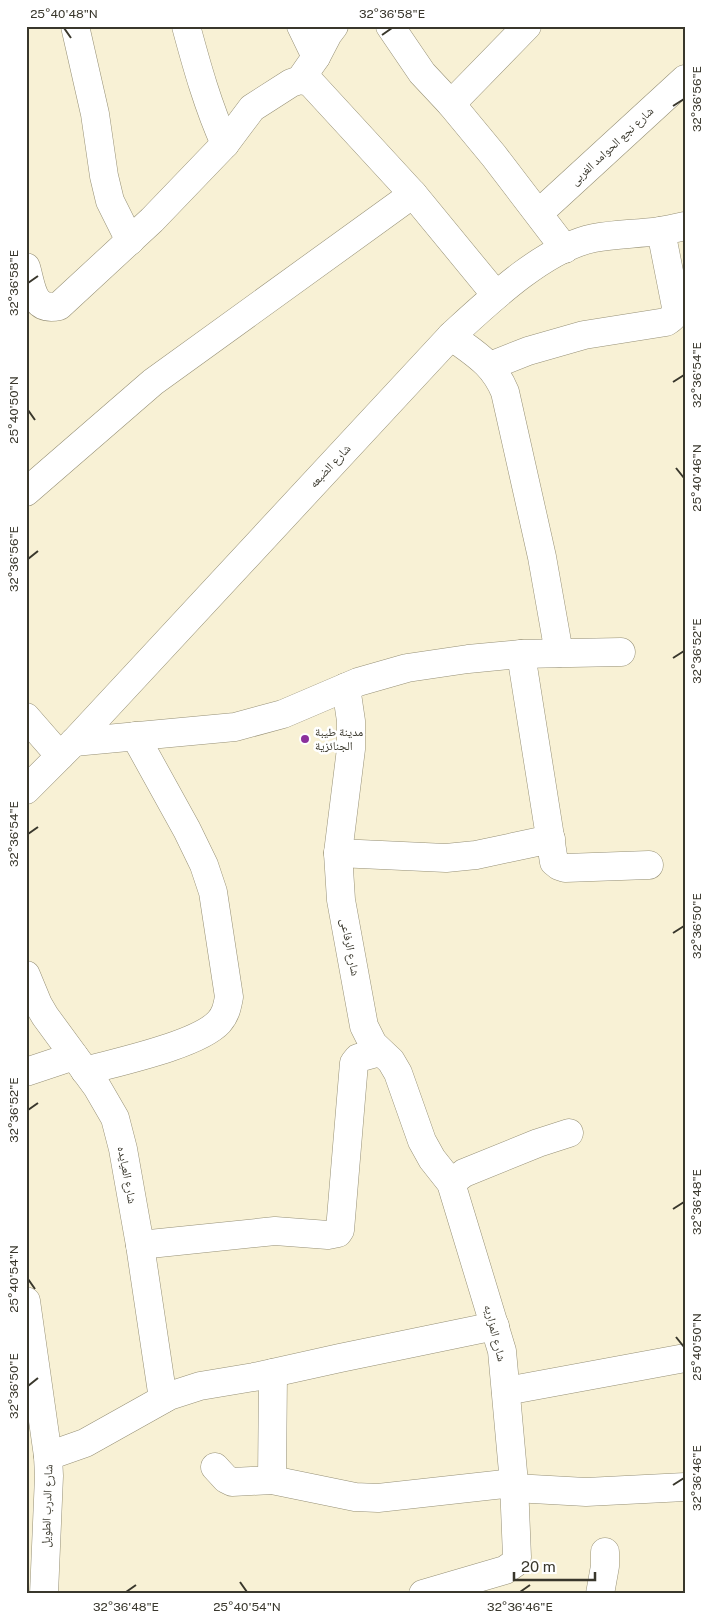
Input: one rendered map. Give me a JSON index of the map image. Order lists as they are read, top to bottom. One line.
{"streets":{"street":["شارع نجع الحوامد الغربى","شارع الضبعه","شارع الرفاعى","شارع العيايده","شارع المزاريه","شارع الدرب الطويل"]},"crossings":[["شارع الرفاعى","شارع المزاريه"]],"places":["مدينة طيبة الجنائزية"],"scale_bar":"20 m","coordinates":["25°40'48\"N","32°36'58\"E","32°36'56\"E","32°36'54\"E","25°40'50\"N","25°40'46\"N","32°36'52\"E","32°36'50\"E","32°36'48\"E","25°40'54\"N","32°36'46\"E"]}
